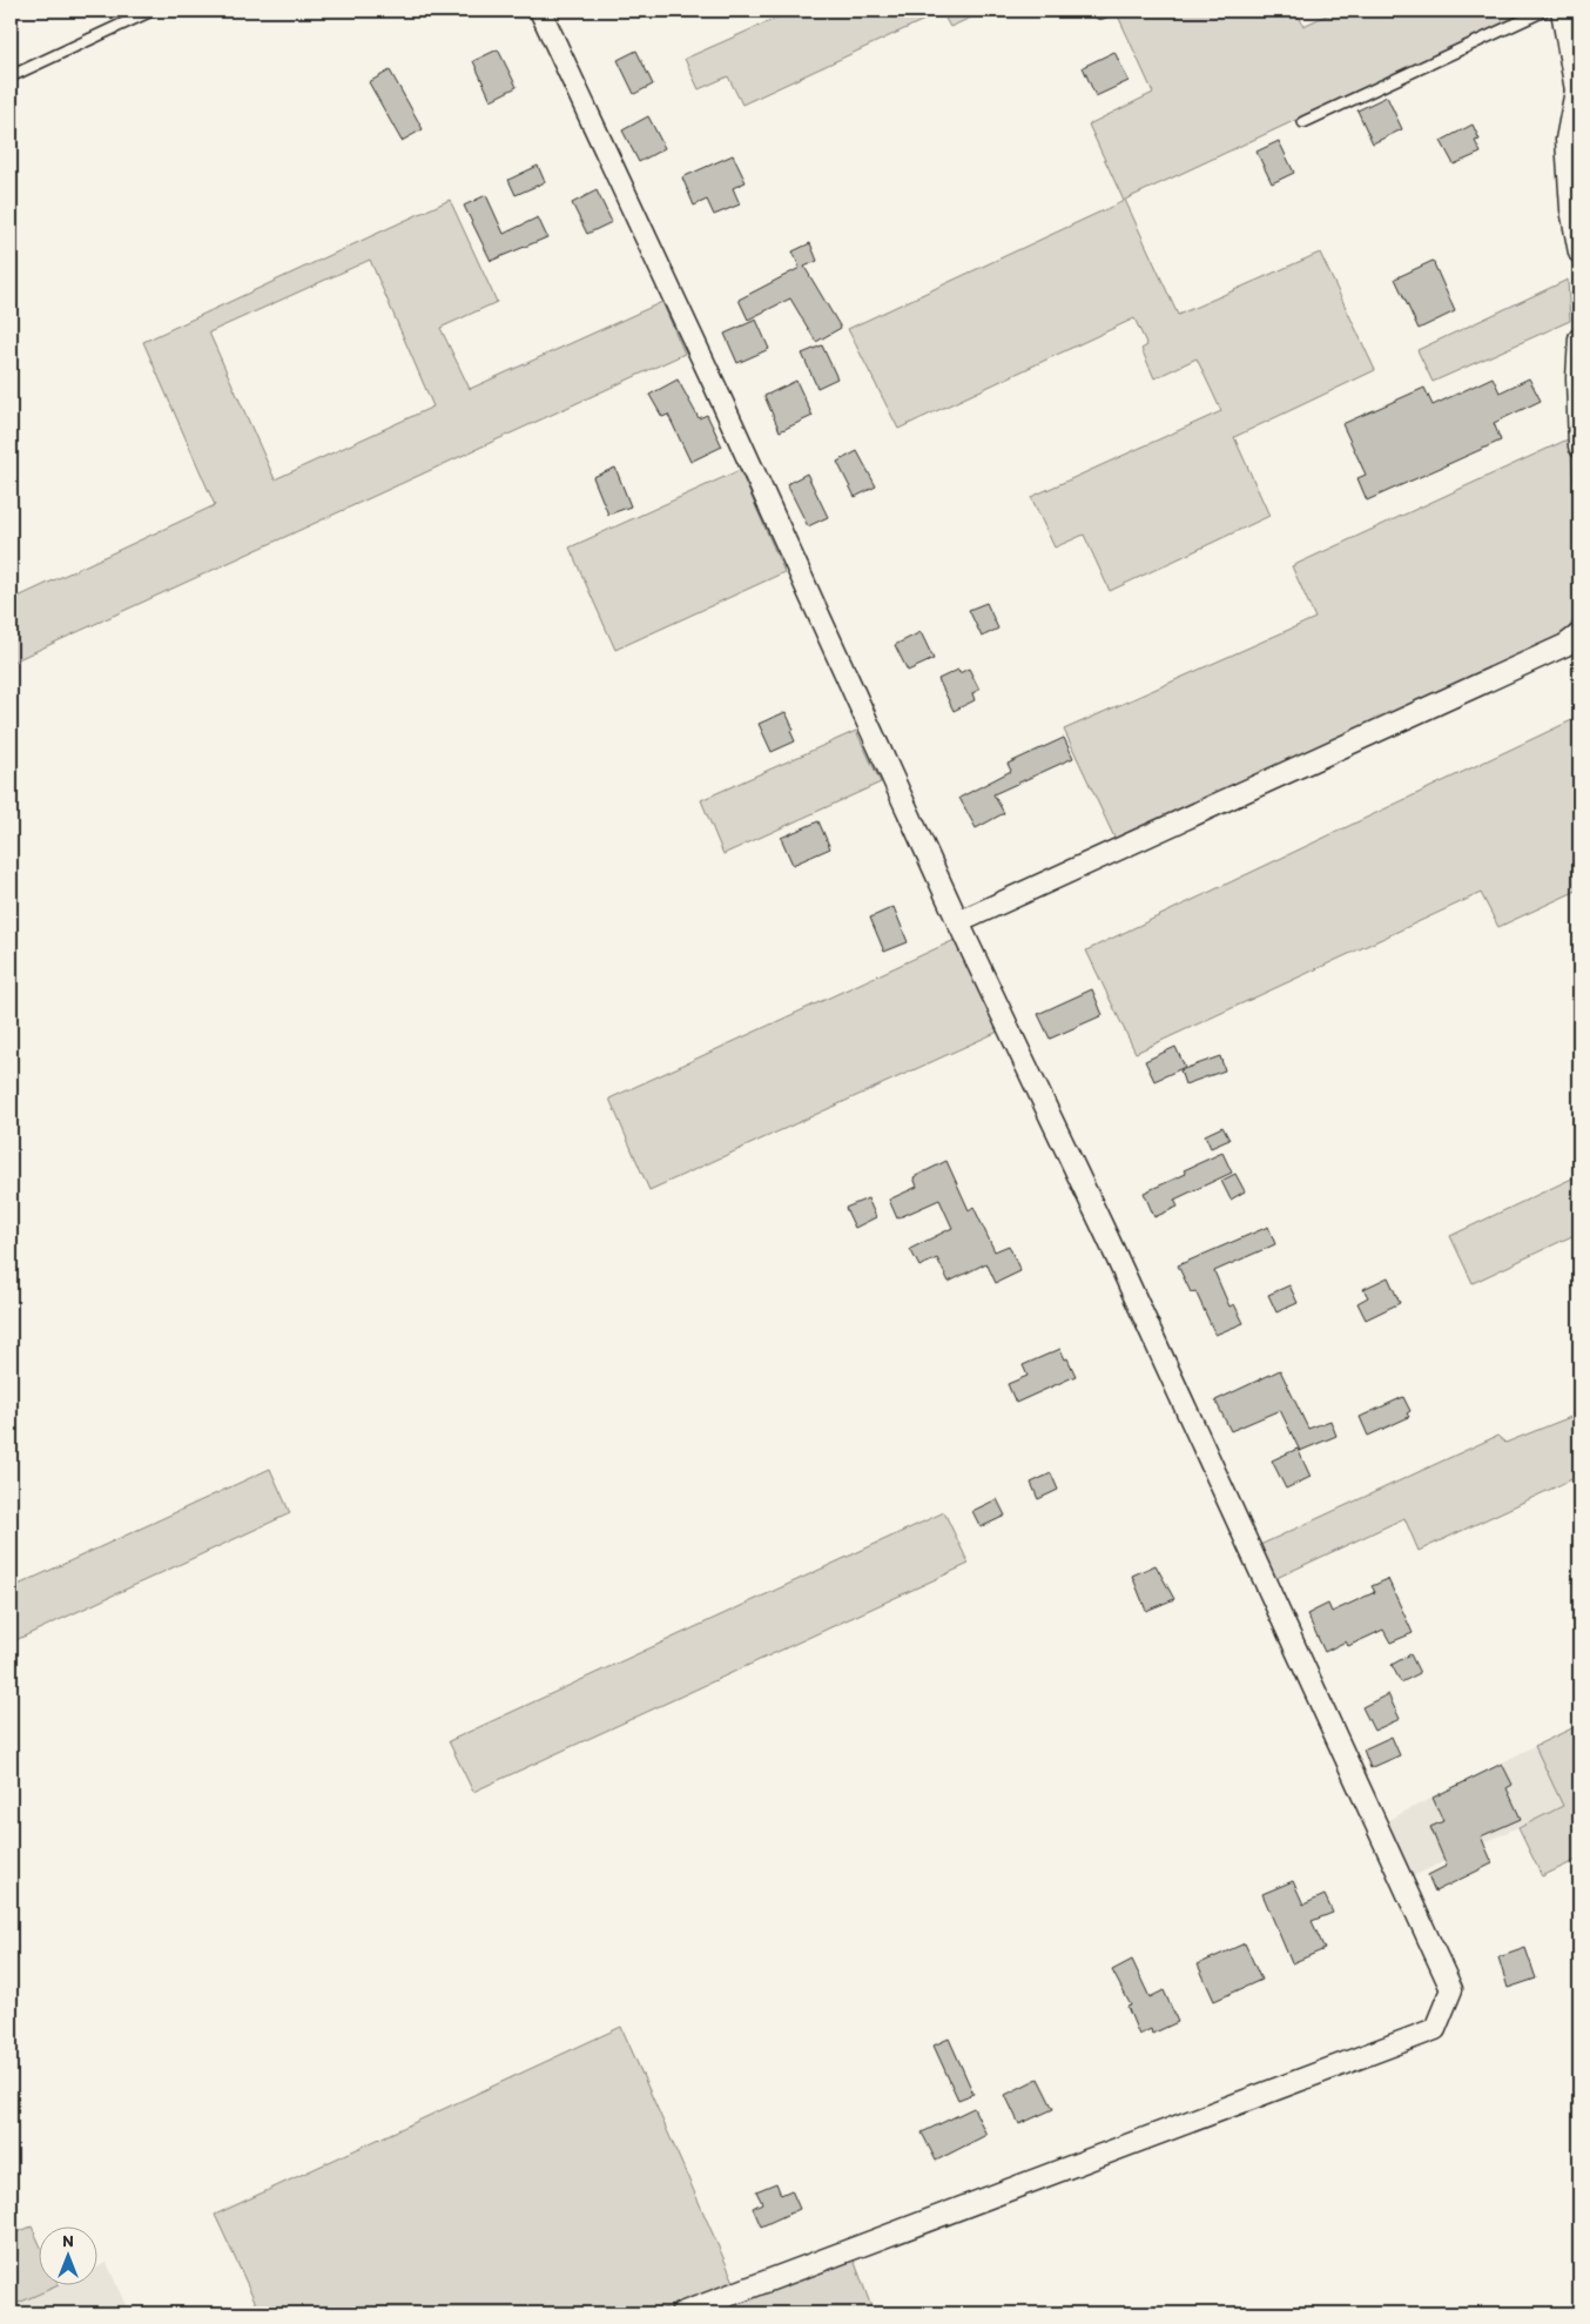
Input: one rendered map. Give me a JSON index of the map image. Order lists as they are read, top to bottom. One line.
{"north":"top"}
